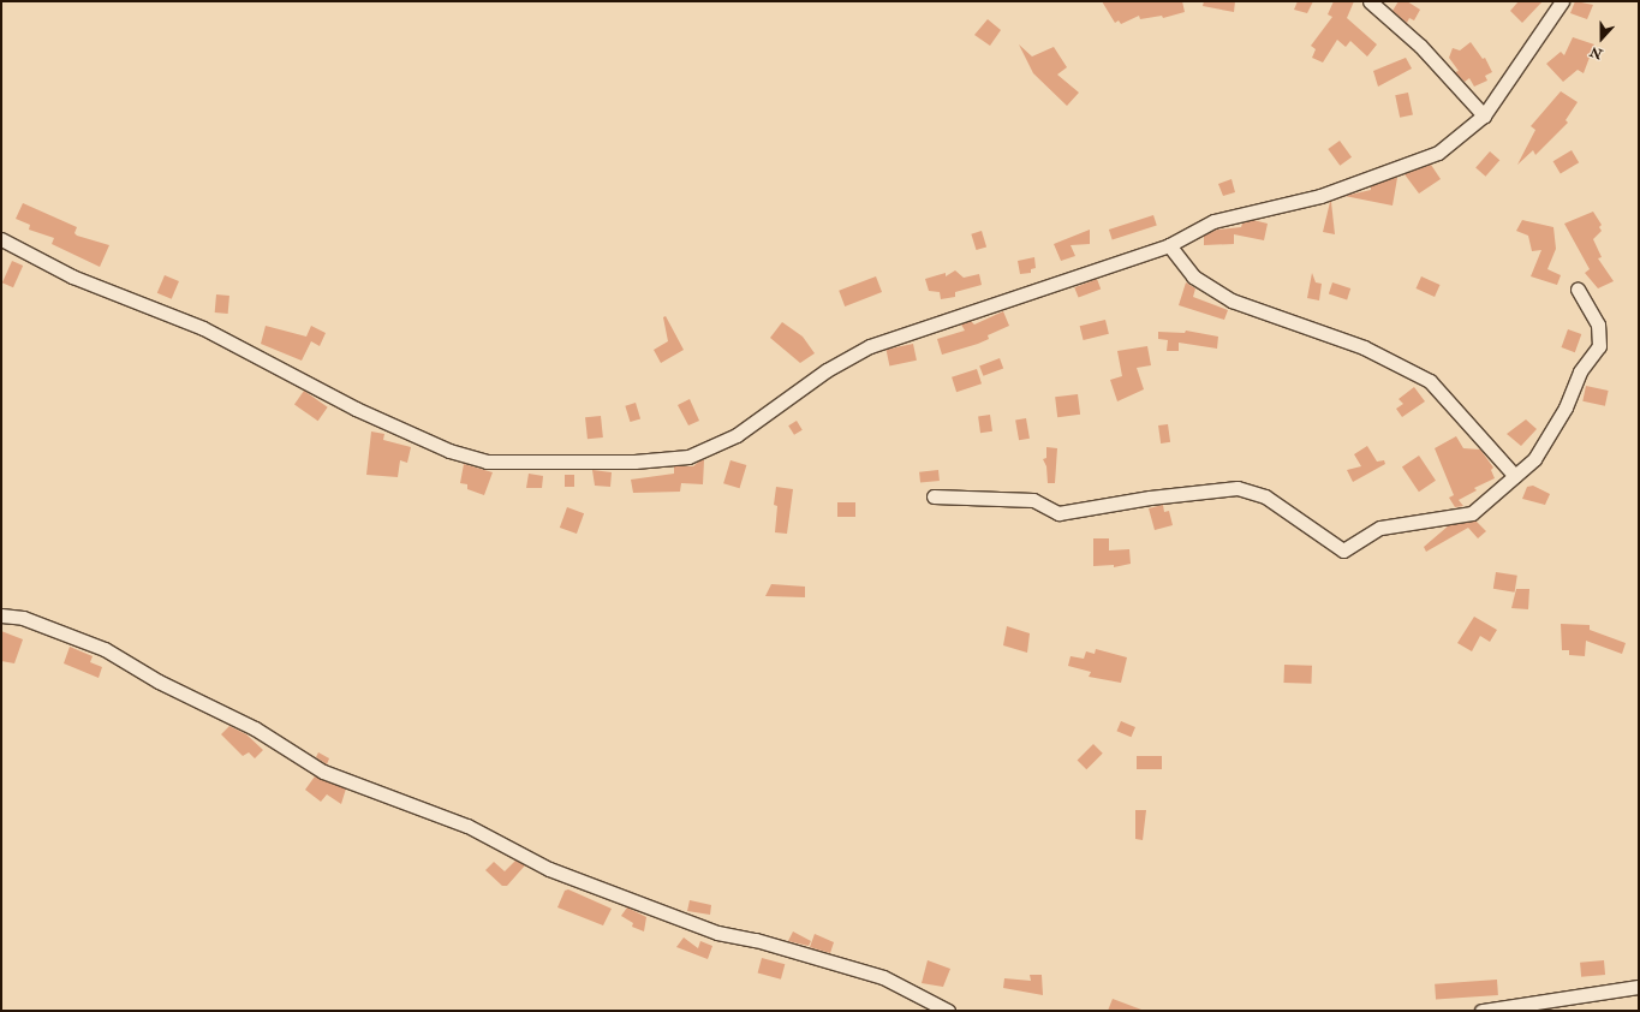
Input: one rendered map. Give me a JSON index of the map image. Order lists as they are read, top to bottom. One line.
{"north":"bottom"}
